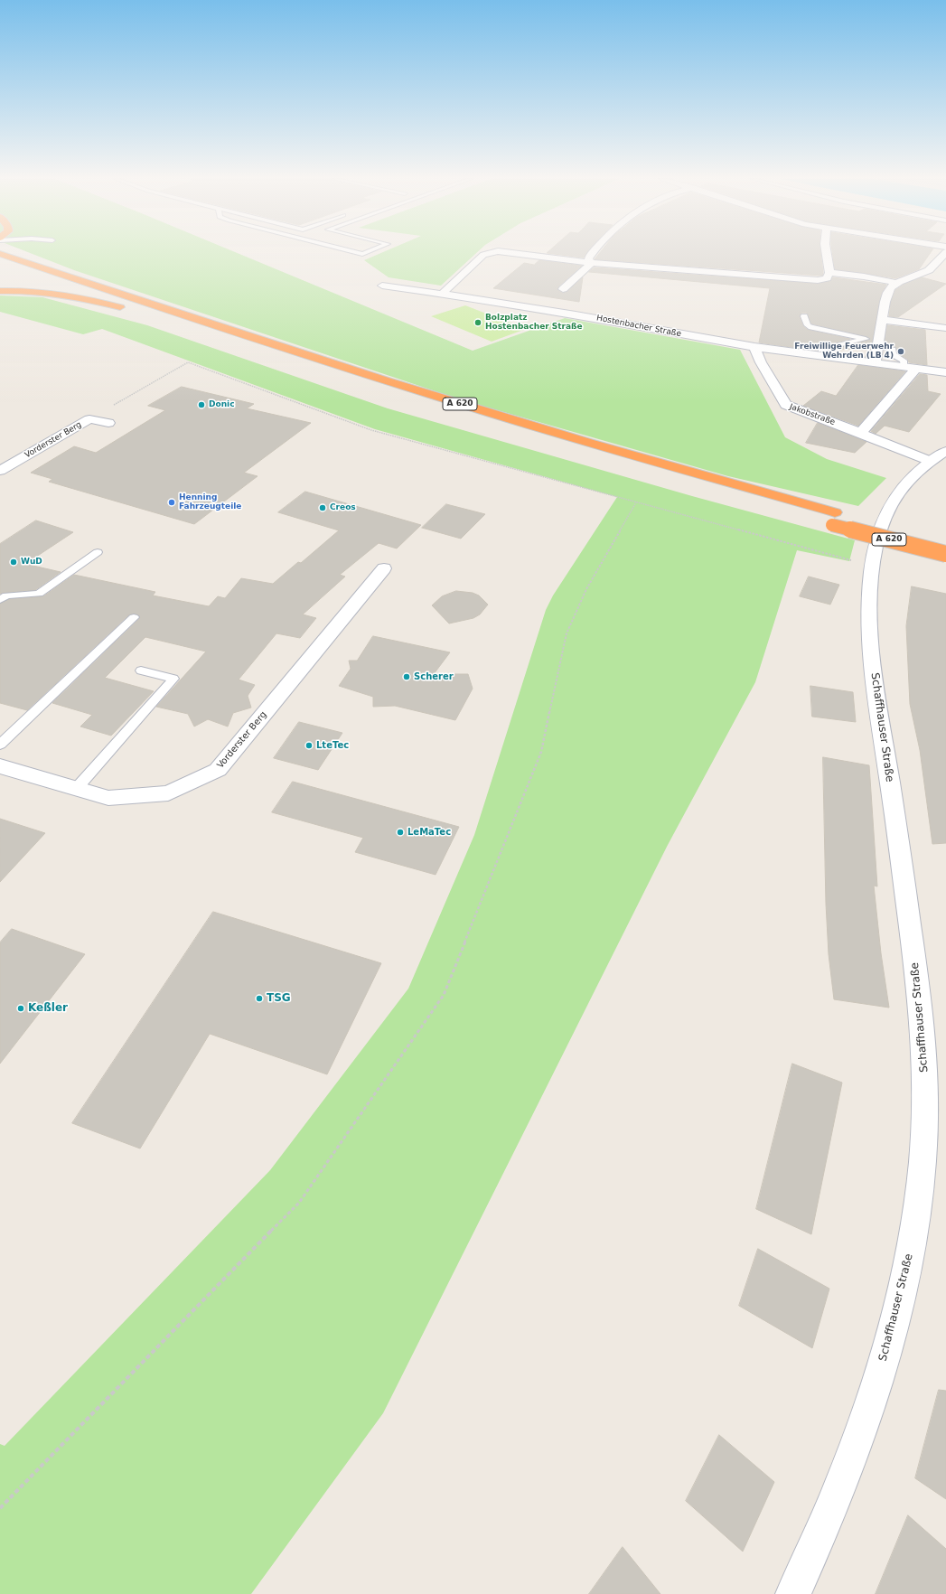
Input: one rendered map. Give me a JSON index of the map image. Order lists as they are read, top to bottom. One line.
{"streets":{"highway":["A 620"],"street":["Hostenbacher Straße","Jakobstraße","Vorderster Berg","Schaffhauser Straße"]},"crossings":[["Hostenbacher Straße","Jakobstraße"],["Jakobstraße","Schaffhauser Straße"]],"places":["Bolzplatz Hostenbacher Straße","Freiwillige Feuerwehr Wehrden (LB 4)","Donic","Henning Fahrzeugteile","Creos","WuD","Scherer","LteTec","LeMaTec","TSG","Keßler"]}
